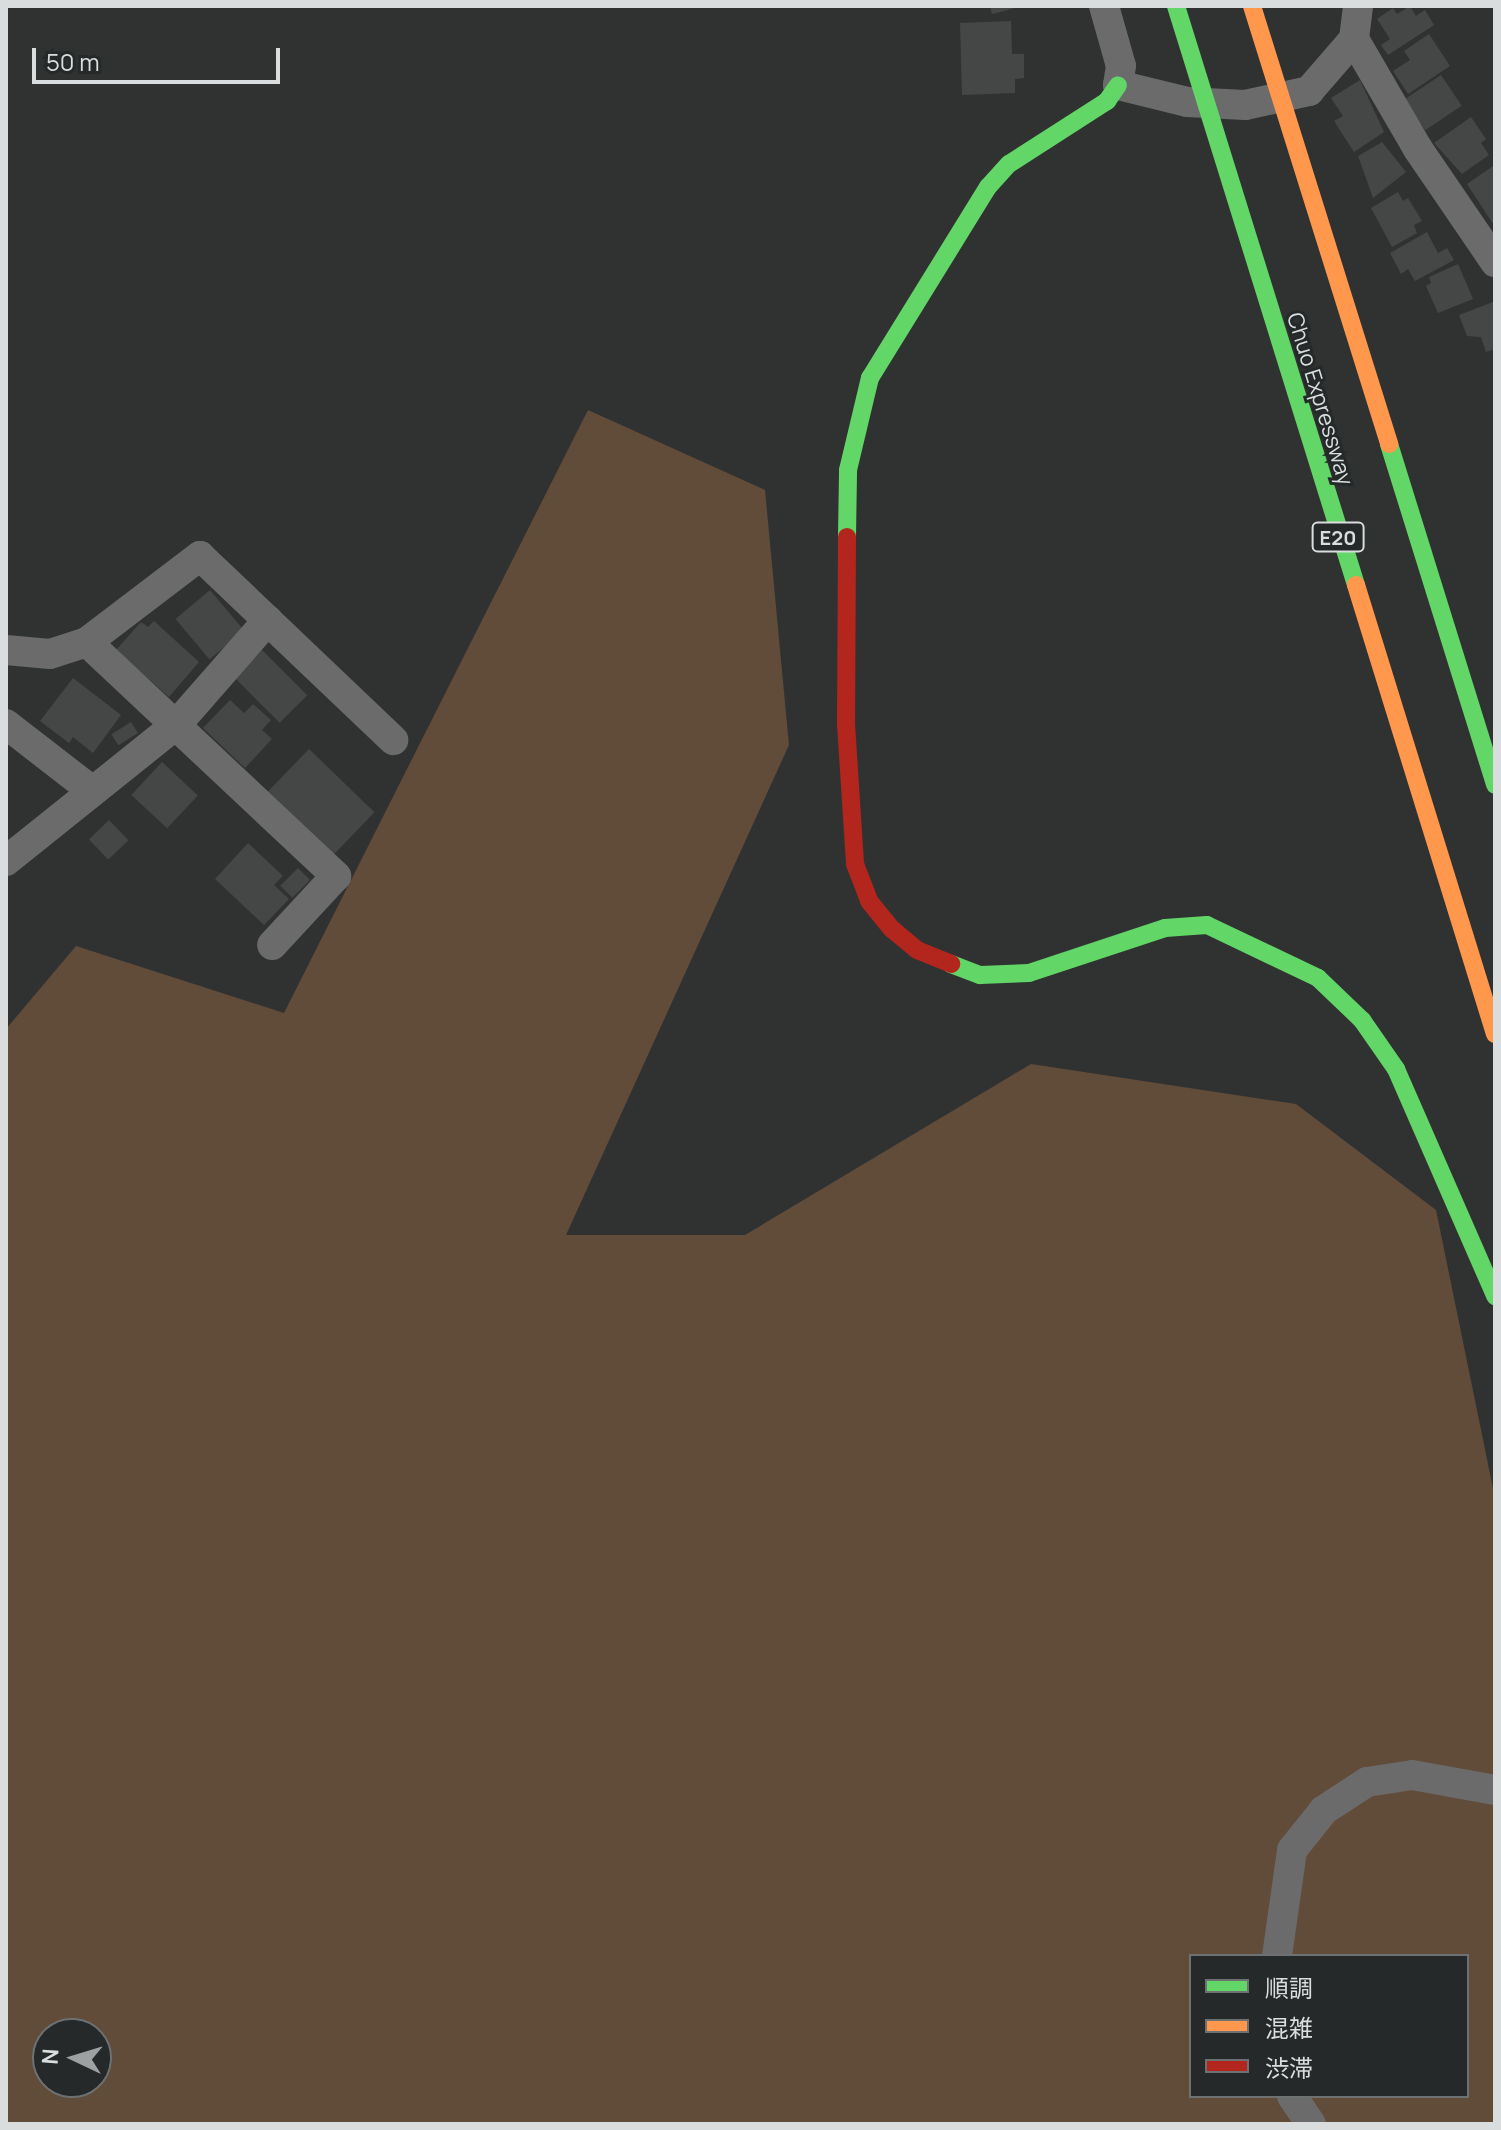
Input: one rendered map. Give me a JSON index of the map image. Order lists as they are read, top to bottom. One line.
{"streets":{"main road":["Chuo Expressway","E20"]},"legend":["順調","混雑","渋滞"],"scale_bar":"50 m","north":"left"}
